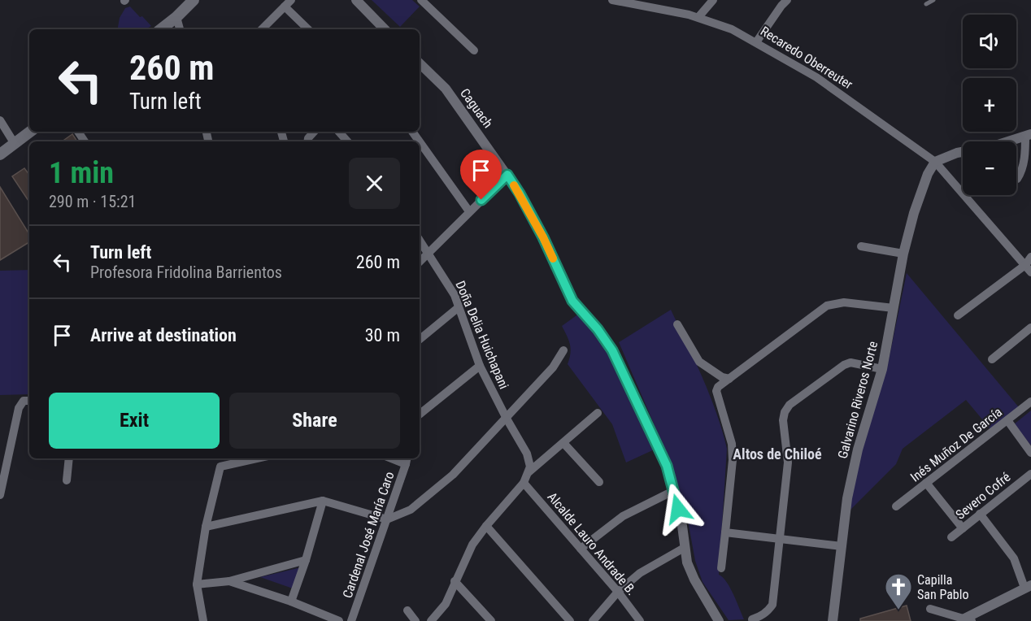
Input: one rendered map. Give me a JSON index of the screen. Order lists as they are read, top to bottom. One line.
{"streets":{"street":["Recaredo Oberreuter","Caguach","Doña Delia Huichapani","Galvarino Riveros Norte","Inés Muñoz De García","Severo Cofré","Cardenal José María Caro","Alcalde Lauro Andrade B."]},"crossings":[["Recaredo Oberreuter","Galvarino Riveros Norte"]],"districts":["Altos de Chiloé"],"places":{"church":["Capilla San Pablo"]},"page":{"map_buttons":["+","−"],"turn":["260 m","Turn left"],"heading":["1 min","290 m · 15:21"],"list":[{"name":"Turn left","note":"Profesora Fridolina Barrientos","value":"260 m"},{"name":"Arrive at destination","value":"30 m"}],"buttons":["Exit","Share"]}}
